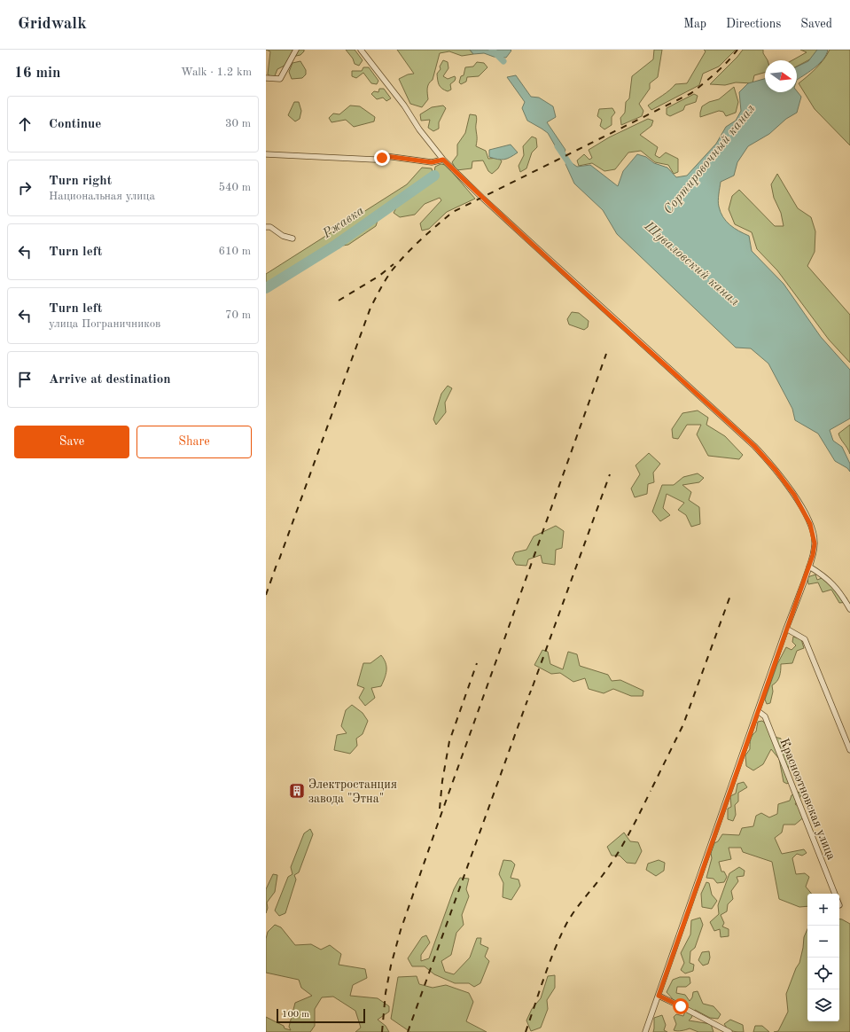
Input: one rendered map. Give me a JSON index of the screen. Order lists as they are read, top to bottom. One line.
{"streets":{"street":["Красноэтновская улица"]},"water":["Сортировочный канал","Ржавка","Шуваловский канал"],"places":{"building":["Электростанция завода \"Этна\""]},"scale_bar":"100 m","north":"right","page":{"header":"Gridwalk","nav":["Map","Directions","Saved"],"heading":["16 min","Walk · 1.2 km"],"list":[["Continue","30 m"],["Turn right","Национальная улица","540 m"],["Turn left","610 m"],["Turn left","улица Пограничников","70 m"],"Arrive at destination"],"buttons":["Save","Share"],"map_buttons":["+","−"],"scale":"100 m"}}
